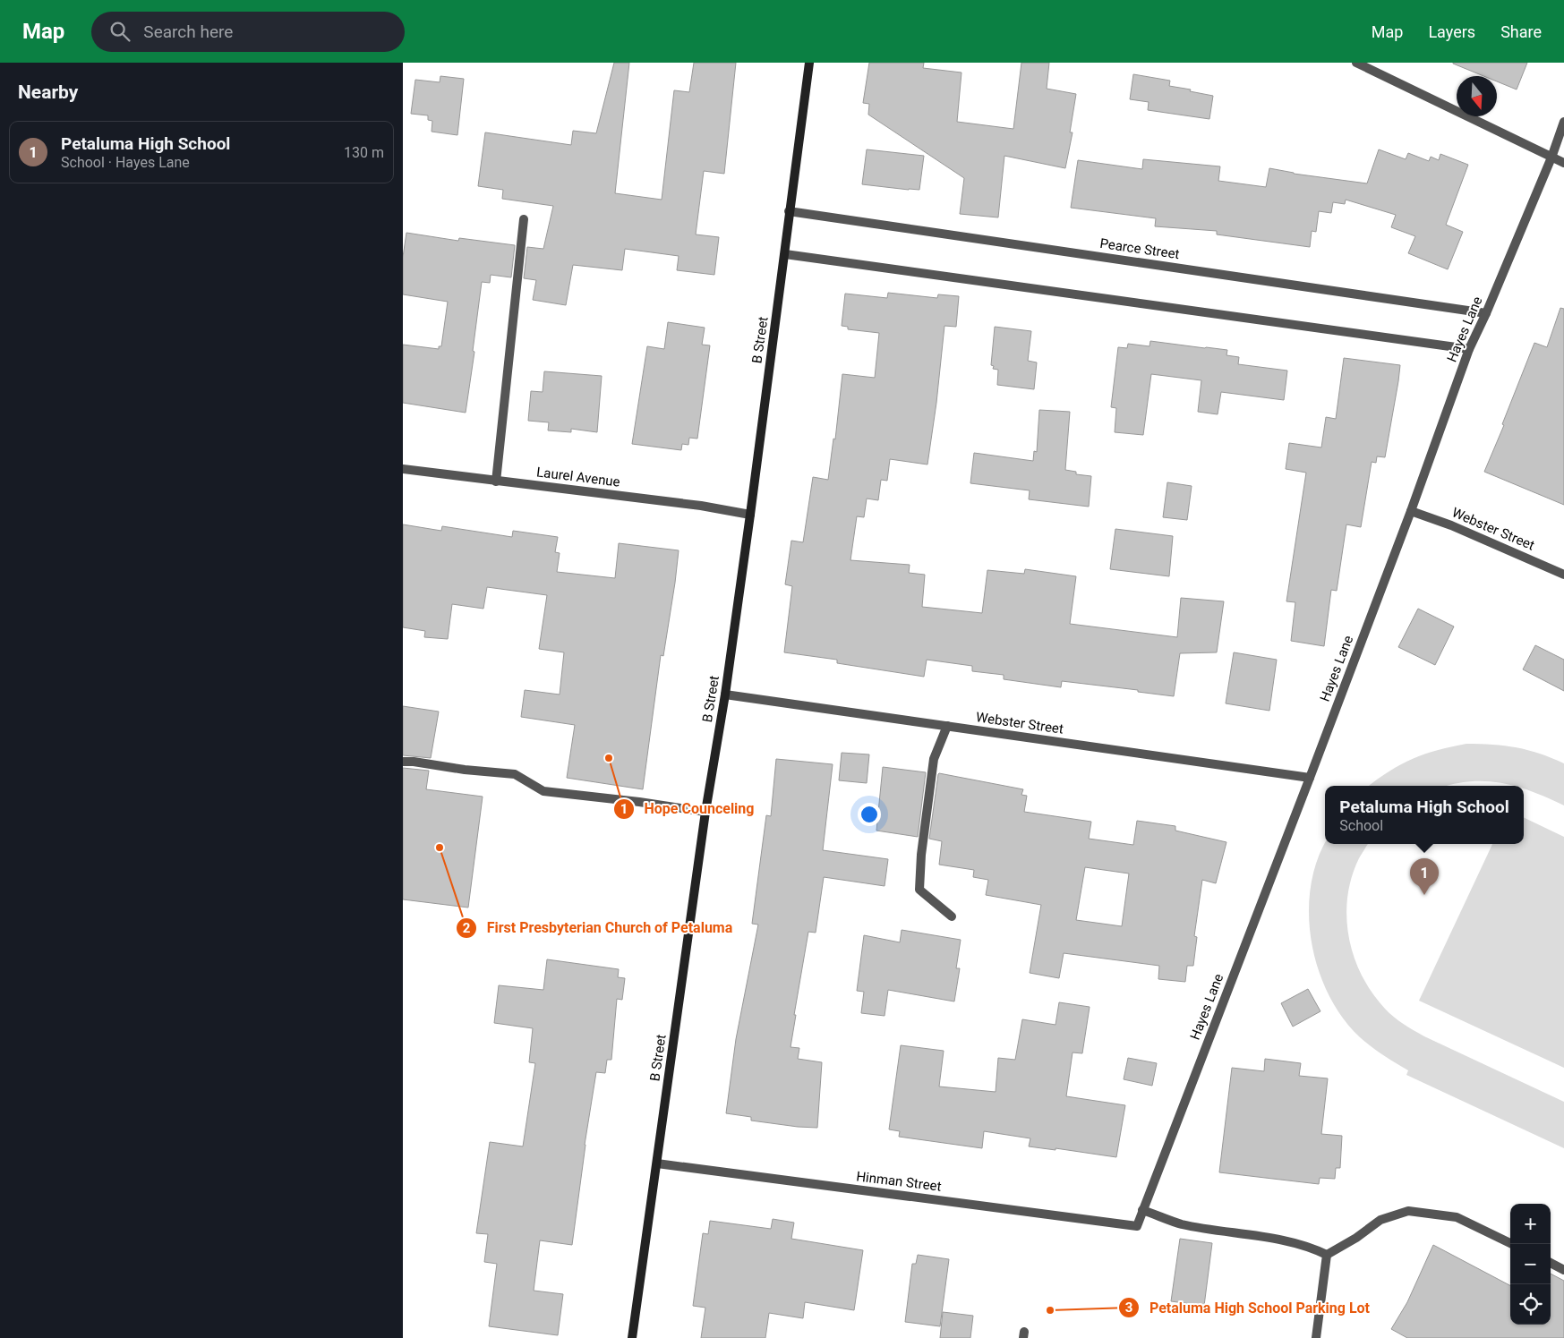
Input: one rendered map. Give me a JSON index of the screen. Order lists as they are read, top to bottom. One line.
{"streets":{"street":["Pearce Street","Hayes Lane","B Street","Laurel Avenue","Webster Street","Hinman Street"]},"crossings":[["Pearce Street","Hayes Lane"],["Pearce Street","B Street"],["Hayes Lane","Webster Street"],["Hayes Lane","Hinman Street"],["B Street","Laurel Avenue"],["B Street","Webster Street"],["B Street","Hinman Street"]],"places":["Hope Counceling","First Presbyterian Church of Petaluma","Petaluma High School Parking Lot"],"north":"bottom","page":{"header":"Map","search":"Search here","nav":["Map","Layers","Share"],"heading":"Nearby","list":[{"mark":"1","name":"Petaluma High School","note":"School · Hayes Lane","value":"130 m"}],"popup":["Petaluma High School","School"],"pins":"1","map_buttons":["+","−"]}}
